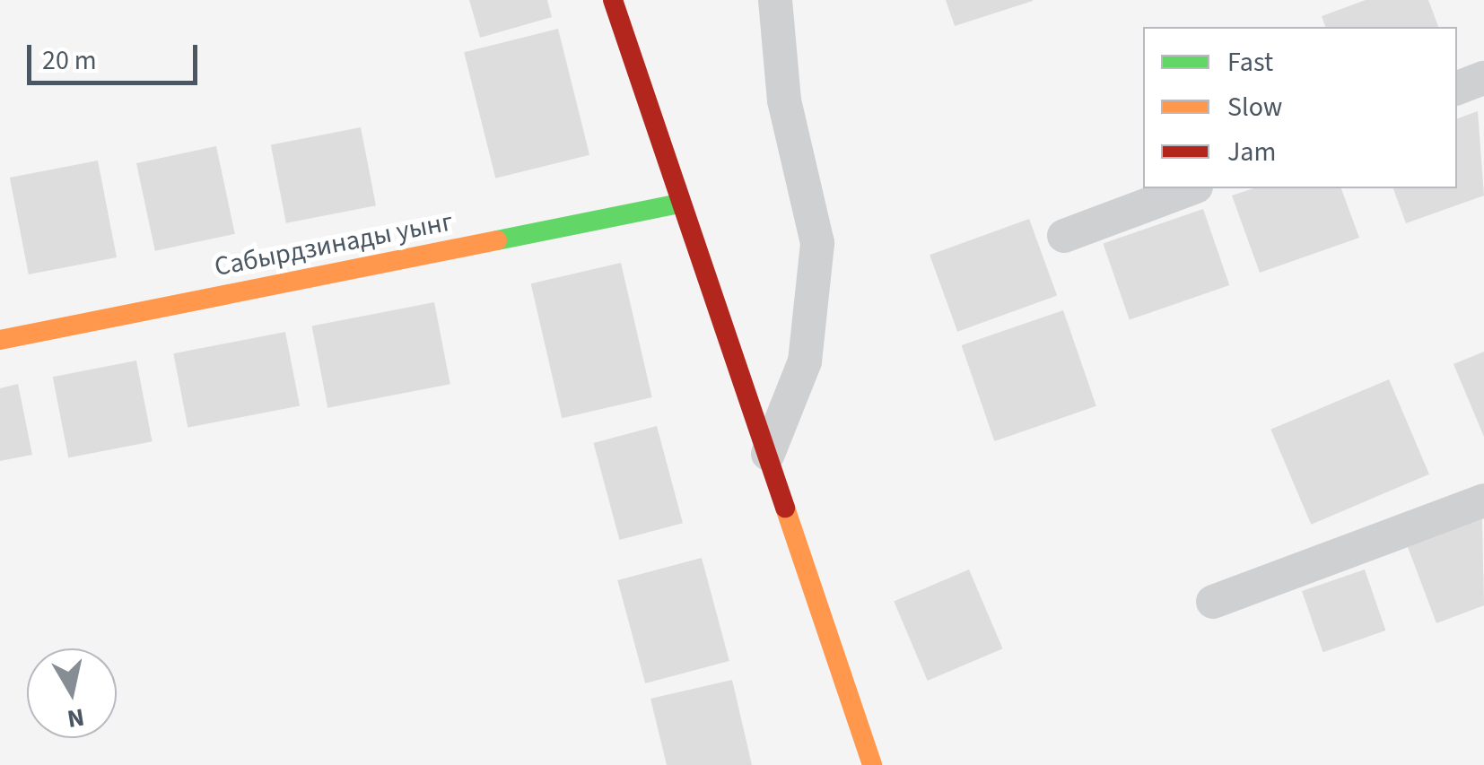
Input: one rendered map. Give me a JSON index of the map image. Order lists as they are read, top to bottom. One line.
{"streets":{"street":["Сабырдзинады уынг"]},"legend":["Fast","Slow","Jam"],"scale_bar":"20 m","north":"bottom"}
